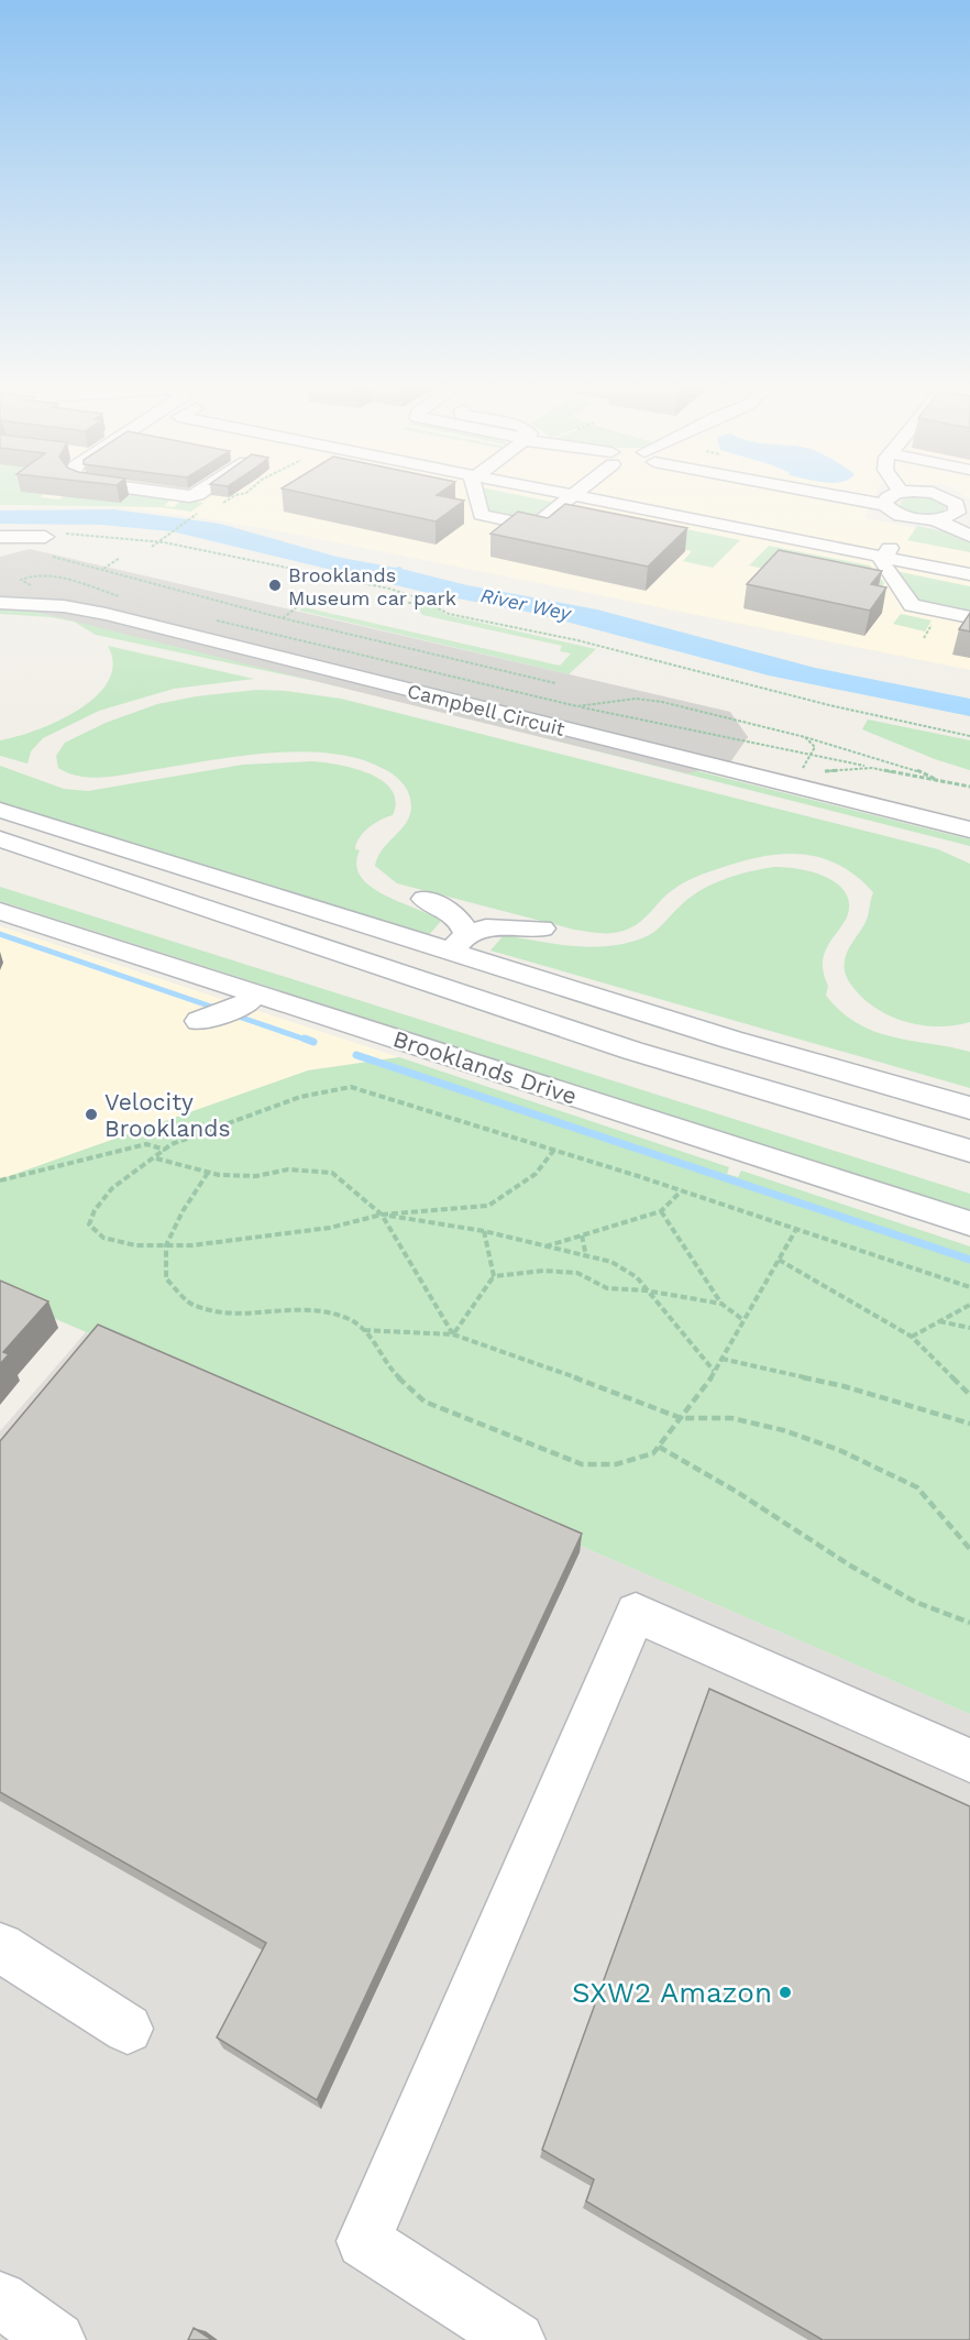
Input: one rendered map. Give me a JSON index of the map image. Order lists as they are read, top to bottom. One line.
{"streets":{"street":["Campbell Circuit","Brooklands Drive"]},"water":["River Wey"],"places":["Brooklands Museum car park","Velocity Brooklands","SXW2 Amazon"]}
